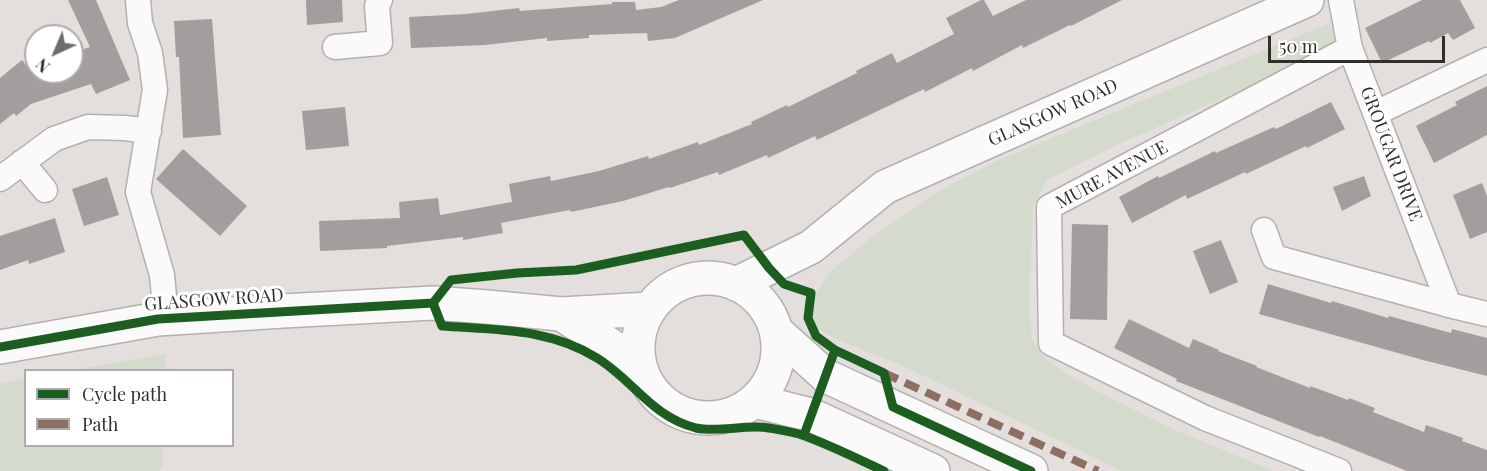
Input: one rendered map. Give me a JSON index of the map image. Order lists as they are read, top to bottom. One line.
{"streets":{"main road":["GLASGOW ROAD"],"street":["GROUGAR DRIVE","MURE AVENUE"]},"crossings":[["GROUGAR DRIVE","MURE AVENUE"]],"legend":["Cycle path","Path"],"scale_bar":"50 m","north":"bottom left"}
